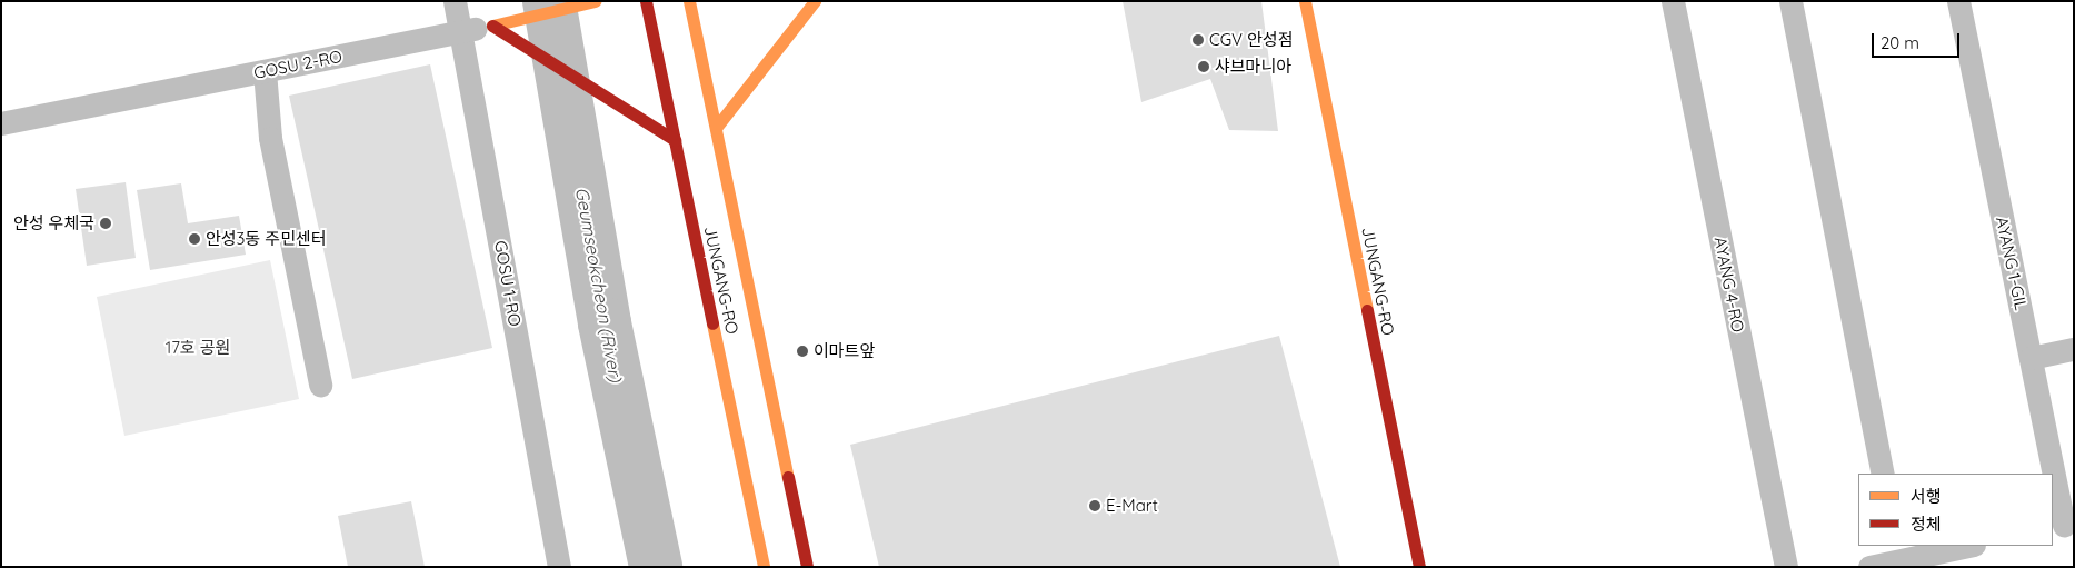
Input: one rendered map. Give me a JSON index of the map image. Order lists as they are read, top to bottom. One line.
{"streets":{"main road":["GOSU 2-RO","JUNGANG-RO"],"street":["AYANG 1-GIL","GOSU 1-RO","AYANG 4-RO"]},"crossings":[["GOSU 2-RO","GOSU 1-RO"]],"water":["Geumseokcheon (River)"],"parks":["17호 공원"],"places":["CGV 안성점","샤브마니아","안성 우체국","안성3동 주민센터","이마트앞","E-Mart"],"legend":["서행","정체"],"scale_bar":"20 m"}
